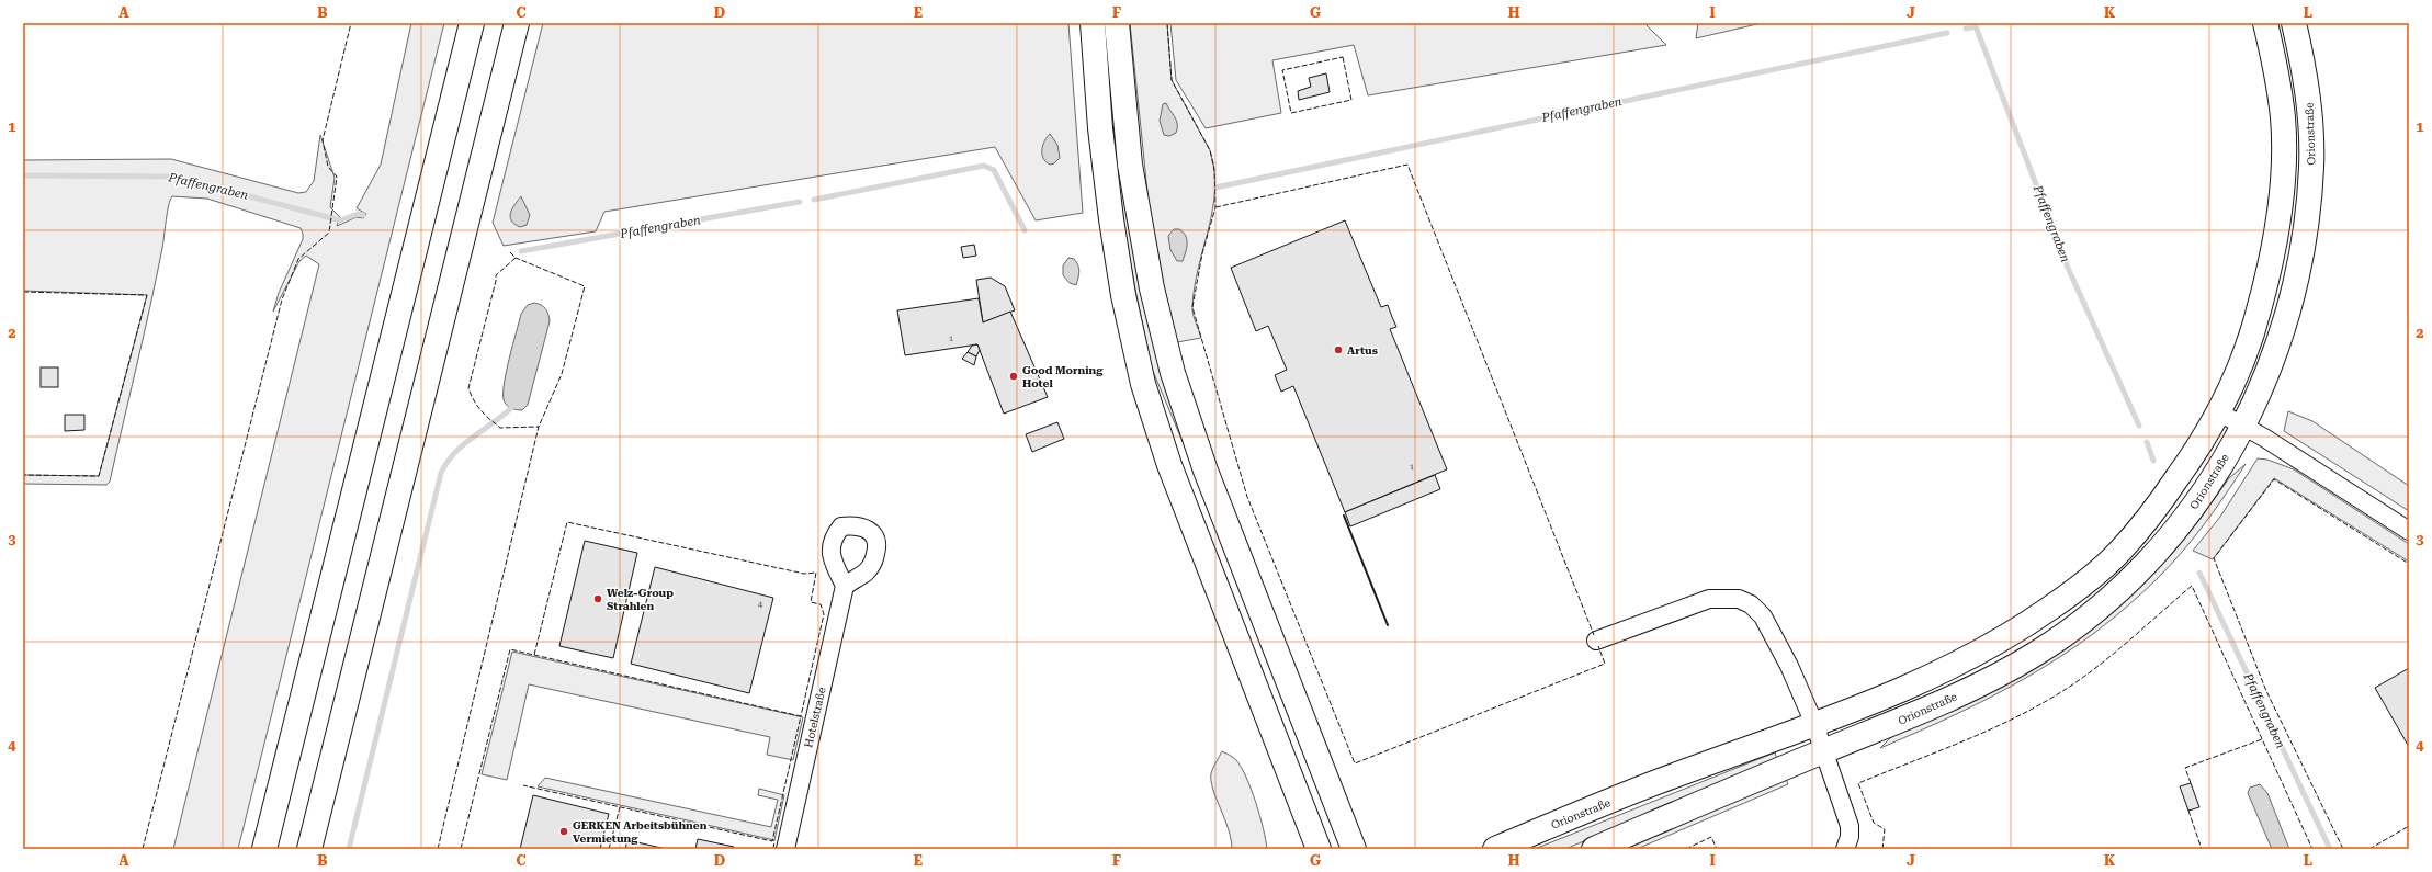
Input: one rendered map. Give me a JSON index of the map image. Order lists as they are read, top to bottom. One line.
{"streets":{"main road":["Orionstraße"],"street":["Hotelstraße"]},"water":["Pfaffengraben"],"places":["Artus","Good Morning Hotel","Welz-Group Strahlen","GERKEN Arbeitsbühnen Vermietung"],"house_numbers":["1","1","4"],"grid":{"columns":["A","B","C","D","E","F","G","H","I","J","K","L"],"rows":["1","2","3","4"]}}
